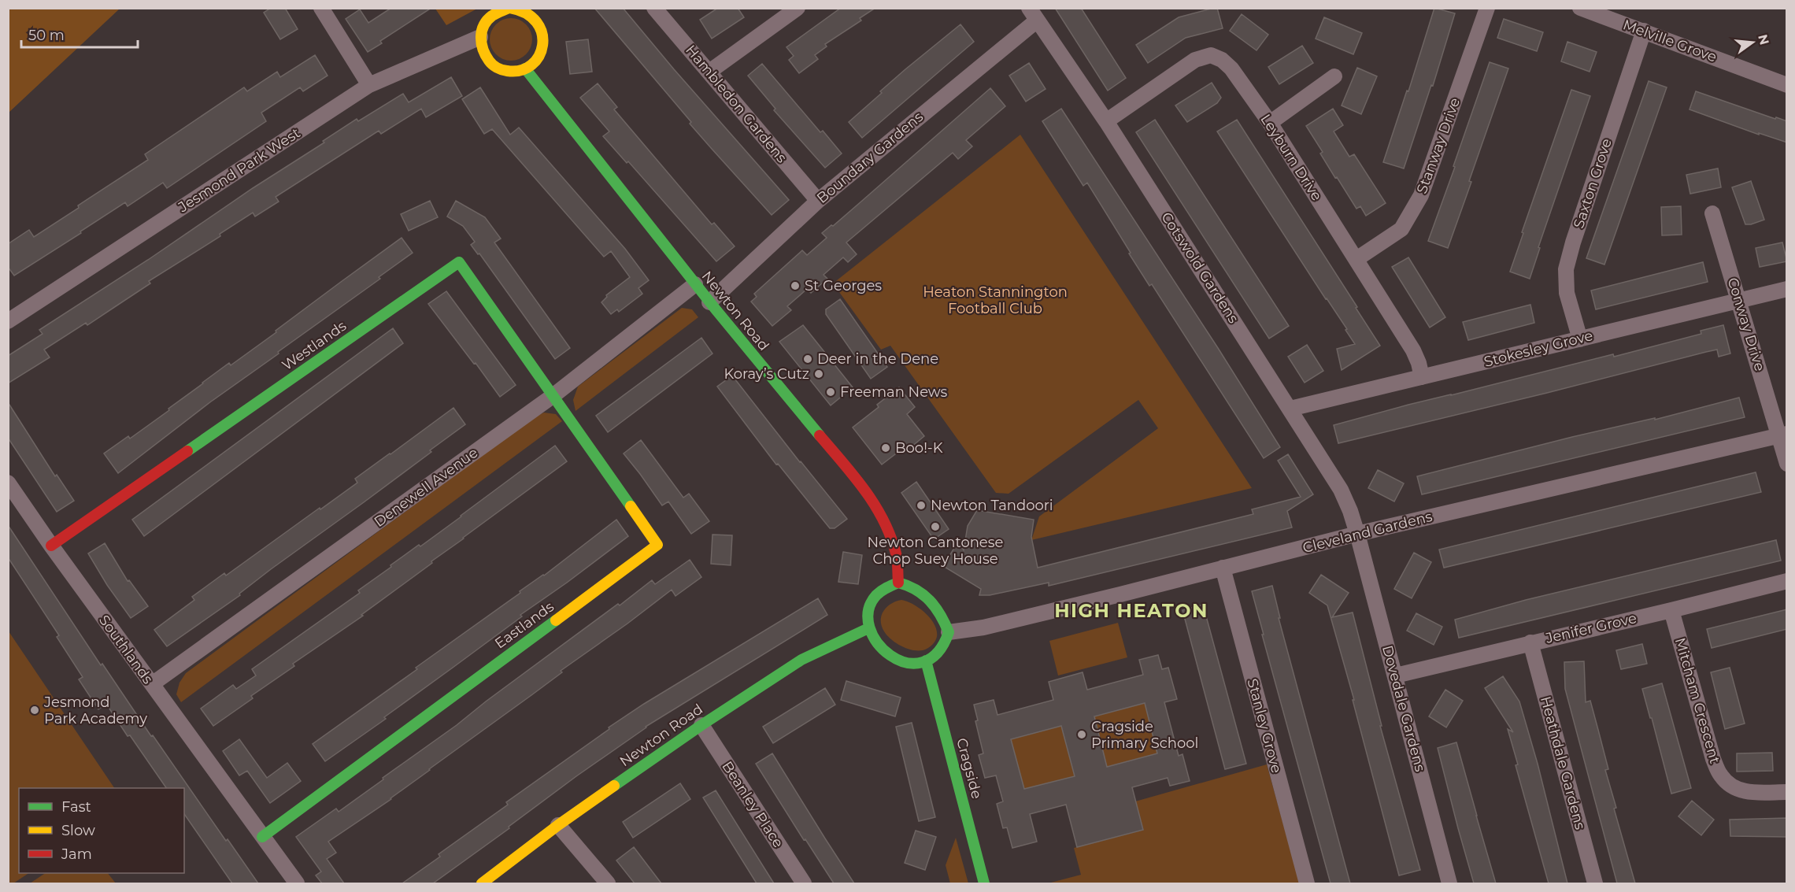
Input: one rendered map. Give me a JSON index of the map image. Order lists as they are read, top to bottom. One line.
{"streets":{"street":["Melville Grove","Hambledon Gardens","Stanway Drive","Boundary Gardens","Leyburn Drive","Jesmond Park West","Saxton Grove","Cotswold Gardens","Newton Road","Conway Drive","Westlands","Stokesley Grove","Denewell Avenue","Cleveland Gardens","Eastlands","Jenifer Grove","Southlands","Mitcham Crescent","Dovedale Gardens","Stanley Grove","Heathdale Gardens","Cragside","Beanley Place"]},"crossings":[["Melville Grove","Saxton Grove"],["Hambledon Gardens","Boundary Gardens"],["Stanway Drive","Leyburn Drive"],["Boundary Gardens","Cotswold Gardens"],["Boundary Gardens","Newton Road"],["Leyburn Drive","Cotswold Gardens"],["Leyburn Drive","Stokesley Grove"],["Jesmond Park West","Newton Road"],["Saxton Grove","Stokesley Grove"],["Cotswold Gardens","Stokesley Grove"],["Cotswold Gardens","Cleveland Gardens"],["Cotswold Gardens","Dovedale Gardens"],["Newton Road","Denewell Avenue"],["Newton Road","Cleveland Gardens"],["Newton Road","Cragside"],["Newton Road","Beanley Place"],["Conway Drive","Stokesley Grove"],["Conway Drive","Cleveland Gardens"],["Westlands","Denewell Avenue"],["Westlands","Eastlands"],["Westlands","Southlands"],["Denewell Avenue","Eastlands"],["Denewell Avenue","Southlands"],["Cleveland Gardens","Dovedale Gardens"],["Cleveland Gardens","Stanley Grove"],["Cleveland Gardens","Cragside"],["Eastlands","Southlands"],["Jenifer Grove","Mitcham Crescent"],["Jenifer Grove","Dovedale Gardens"],["Jenifer Grove","Heathdale Gardens"]],"districts":["HIGH HEATON"],"parks":["Heaton Stannington Football Club"],"places":["St Georges","Deer in the Dene","Koray’s Cutz","Freeman News","Boo!-K","Newton Tandoori","Newton Cantonese Chop Suey House","Jesmond Park Academy","Cragside Primary School"],"legend":["Fast","Slow","Jam"],"scale_bar":"50 m","north":"right"}
